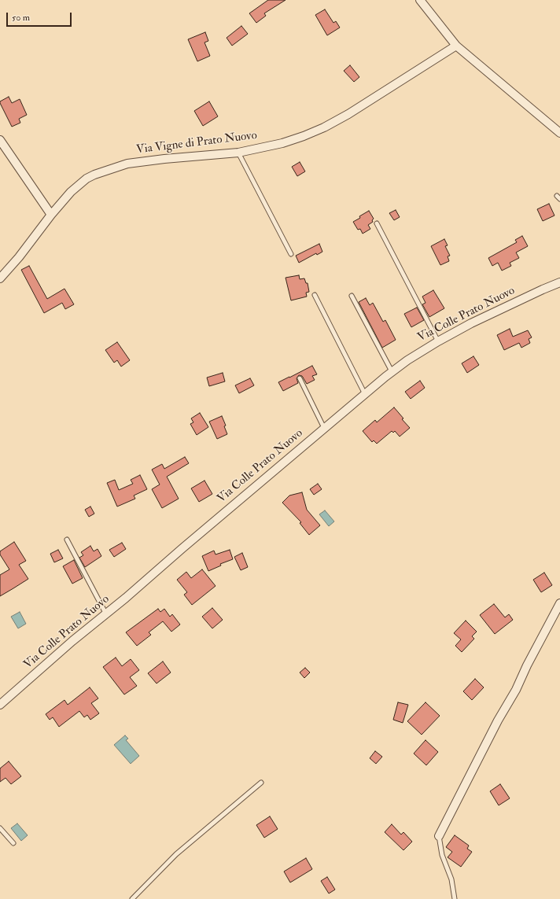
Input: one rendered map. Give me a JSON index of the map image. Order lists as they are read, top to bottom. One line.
{"streets":{"street":["Via Vigne di Prato Nuovo","Via Colle Prato Nuovo"]},"scale_bar":"50 m"}
